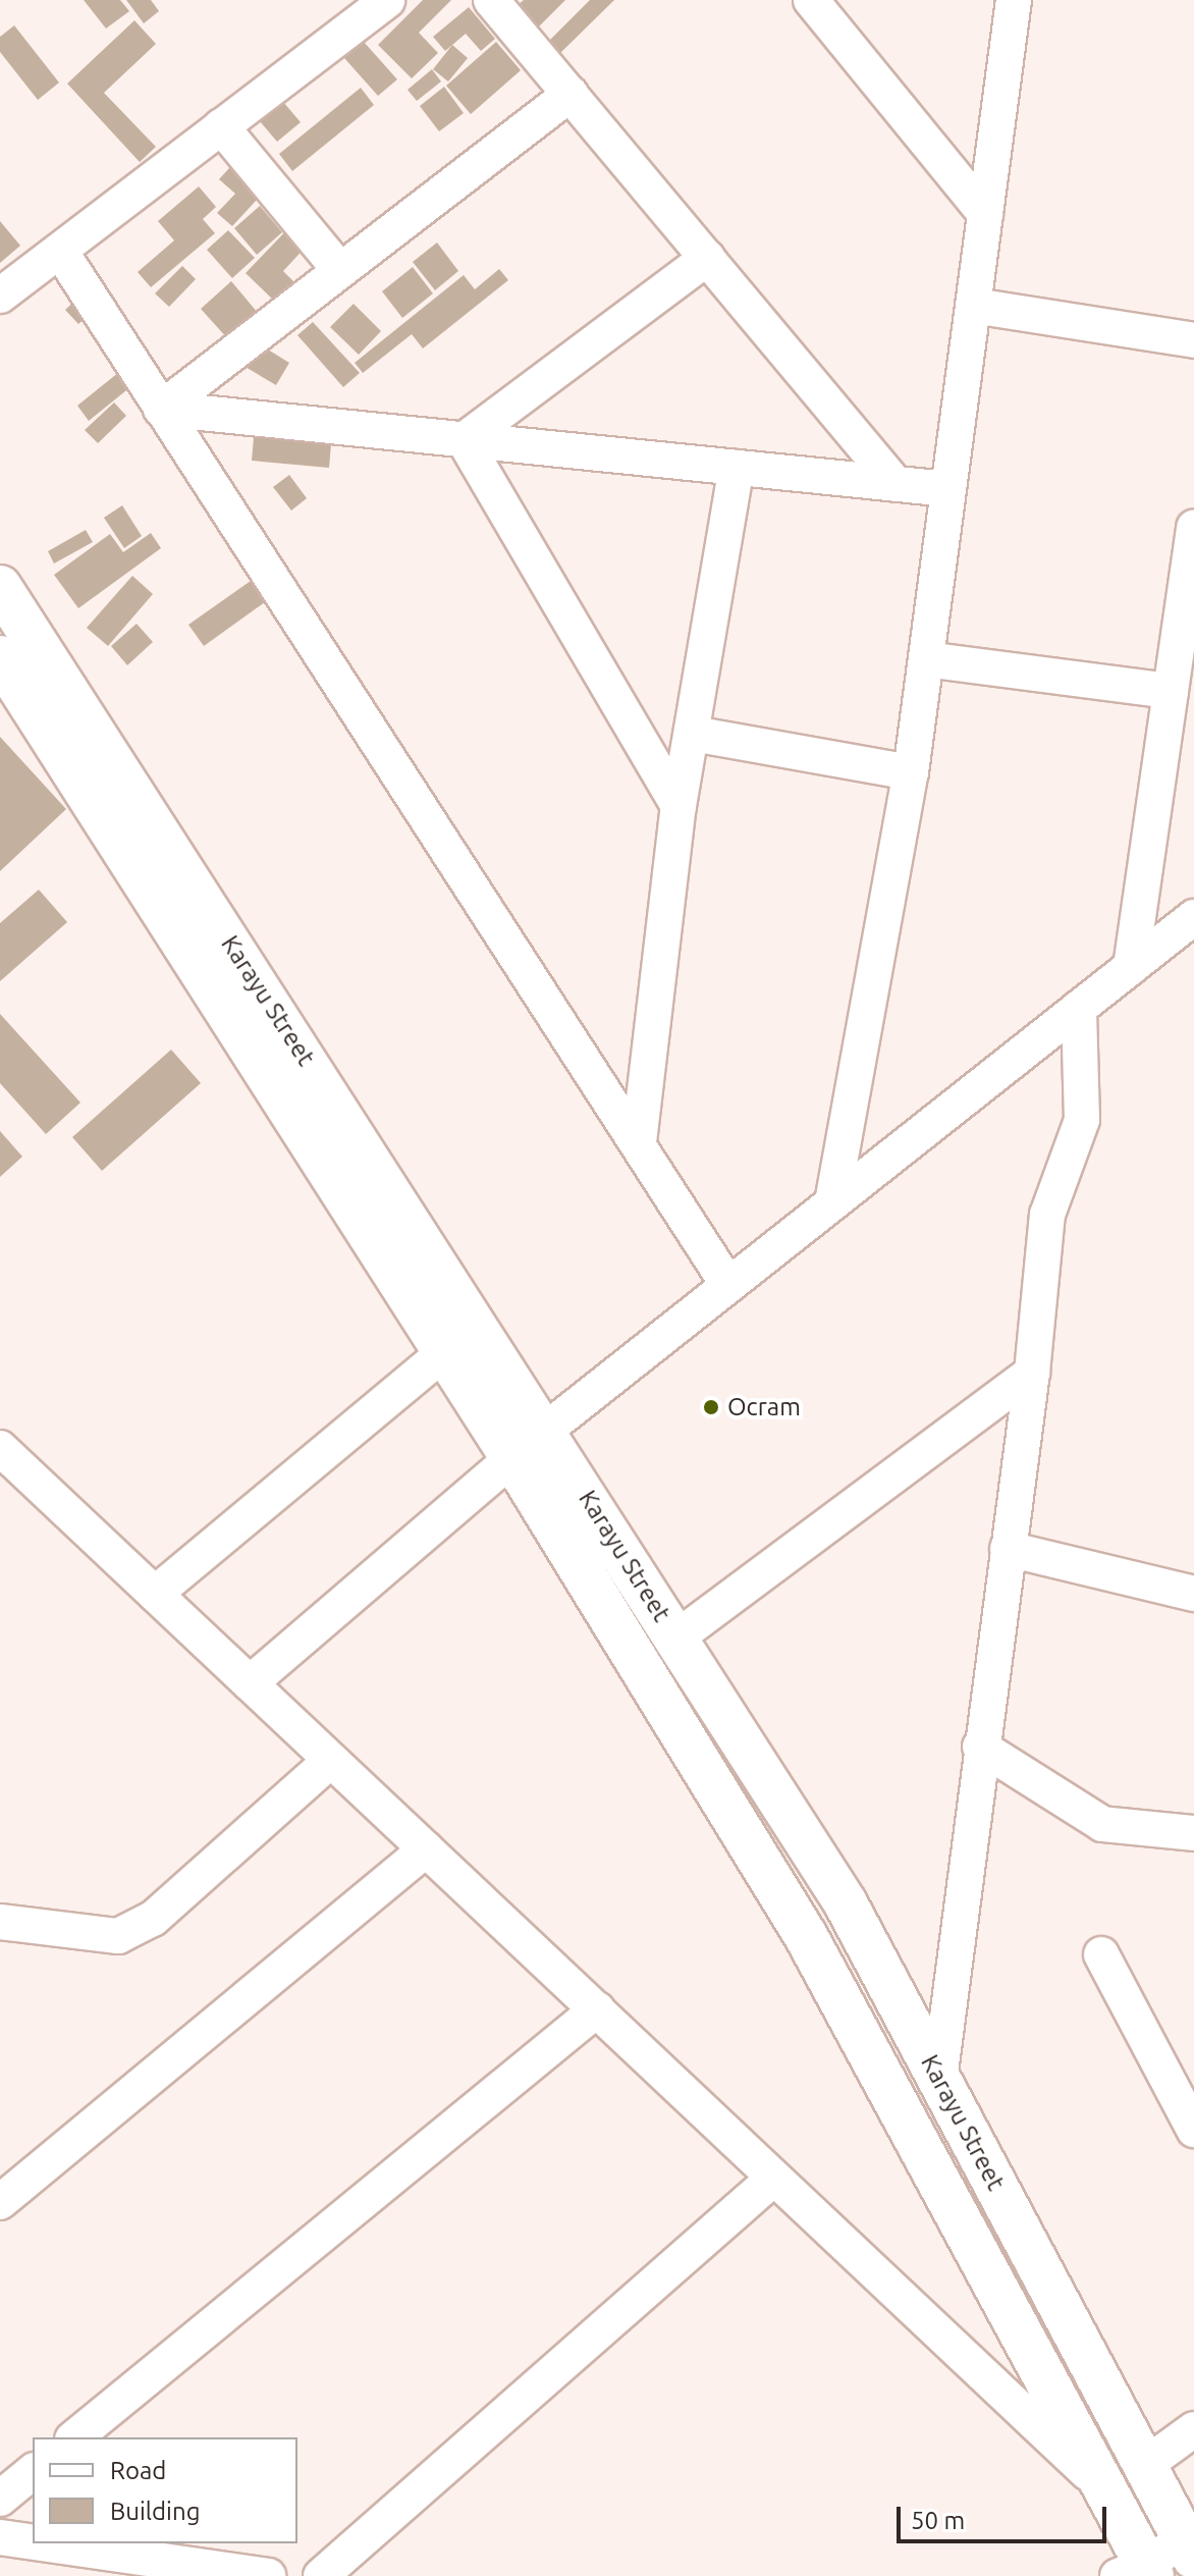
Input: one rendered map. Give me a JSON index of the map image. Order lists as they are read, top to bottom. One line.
{"streets":{"main road":["Karayu Street"]},"places":["Ocram"],"legend":["Road","Building"],"scale_bar":"50 m"}
